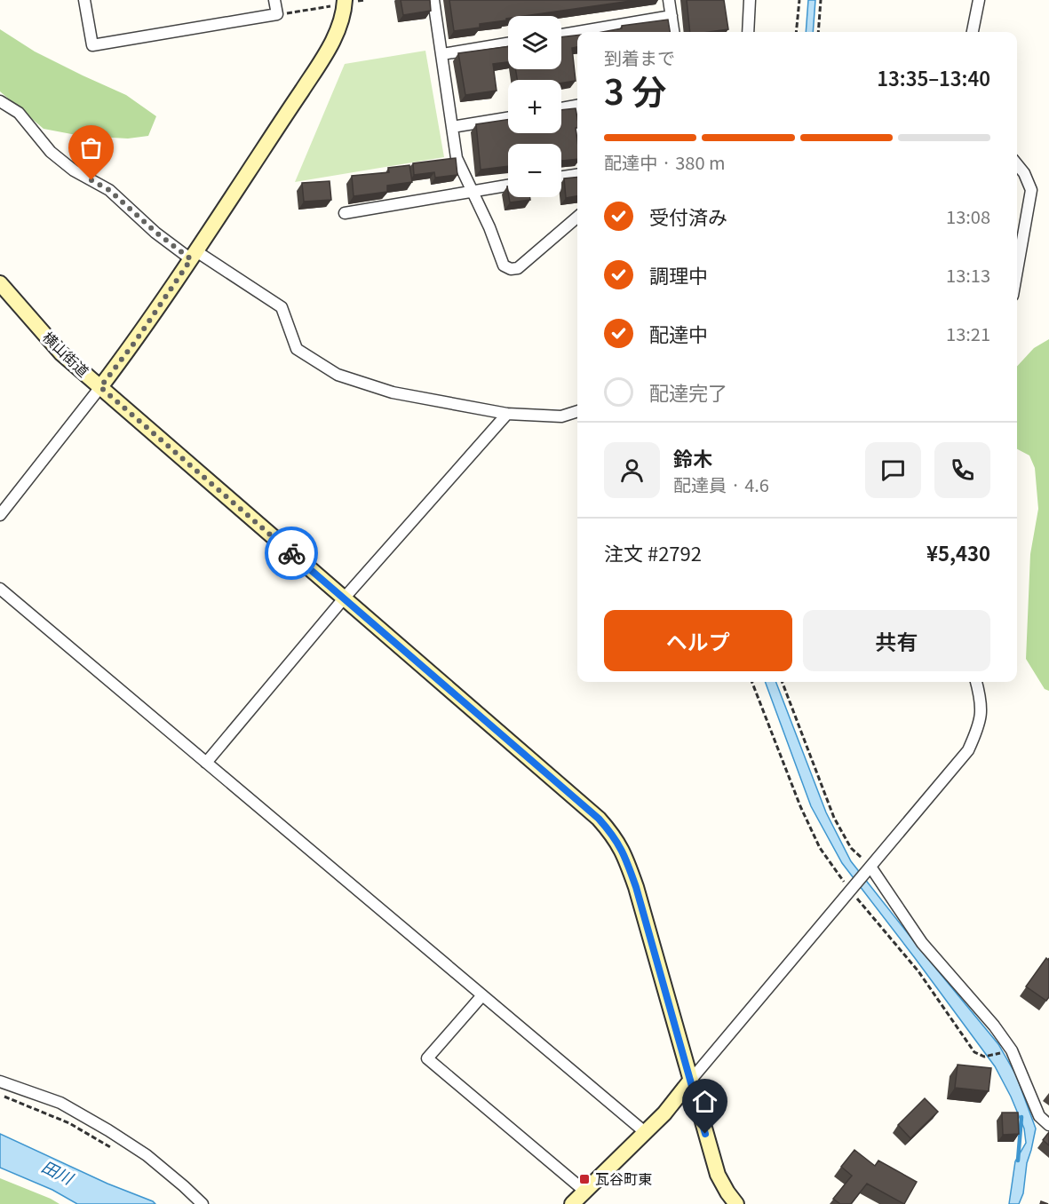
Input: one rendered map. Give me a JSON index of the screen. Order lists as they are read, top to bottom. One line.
{"streets":{"street":["横山街道"]},"water":["田川"],"places":{"transit":["瓦谷町東"]},"page":{"map_buttons":["+","−"],"heading":["3 分","到着まで","13:35–13:40"],"panel":["鈴木","配達員 · 4.6","注文 #2792","¥5,430"],"bar":"配達中 · 380 m","list":[["受付済み","13:08"],["調理中","13:13"],["配達中","13:21"],"配達完了"],"buttons":["ヘルプ","共有"]}}
